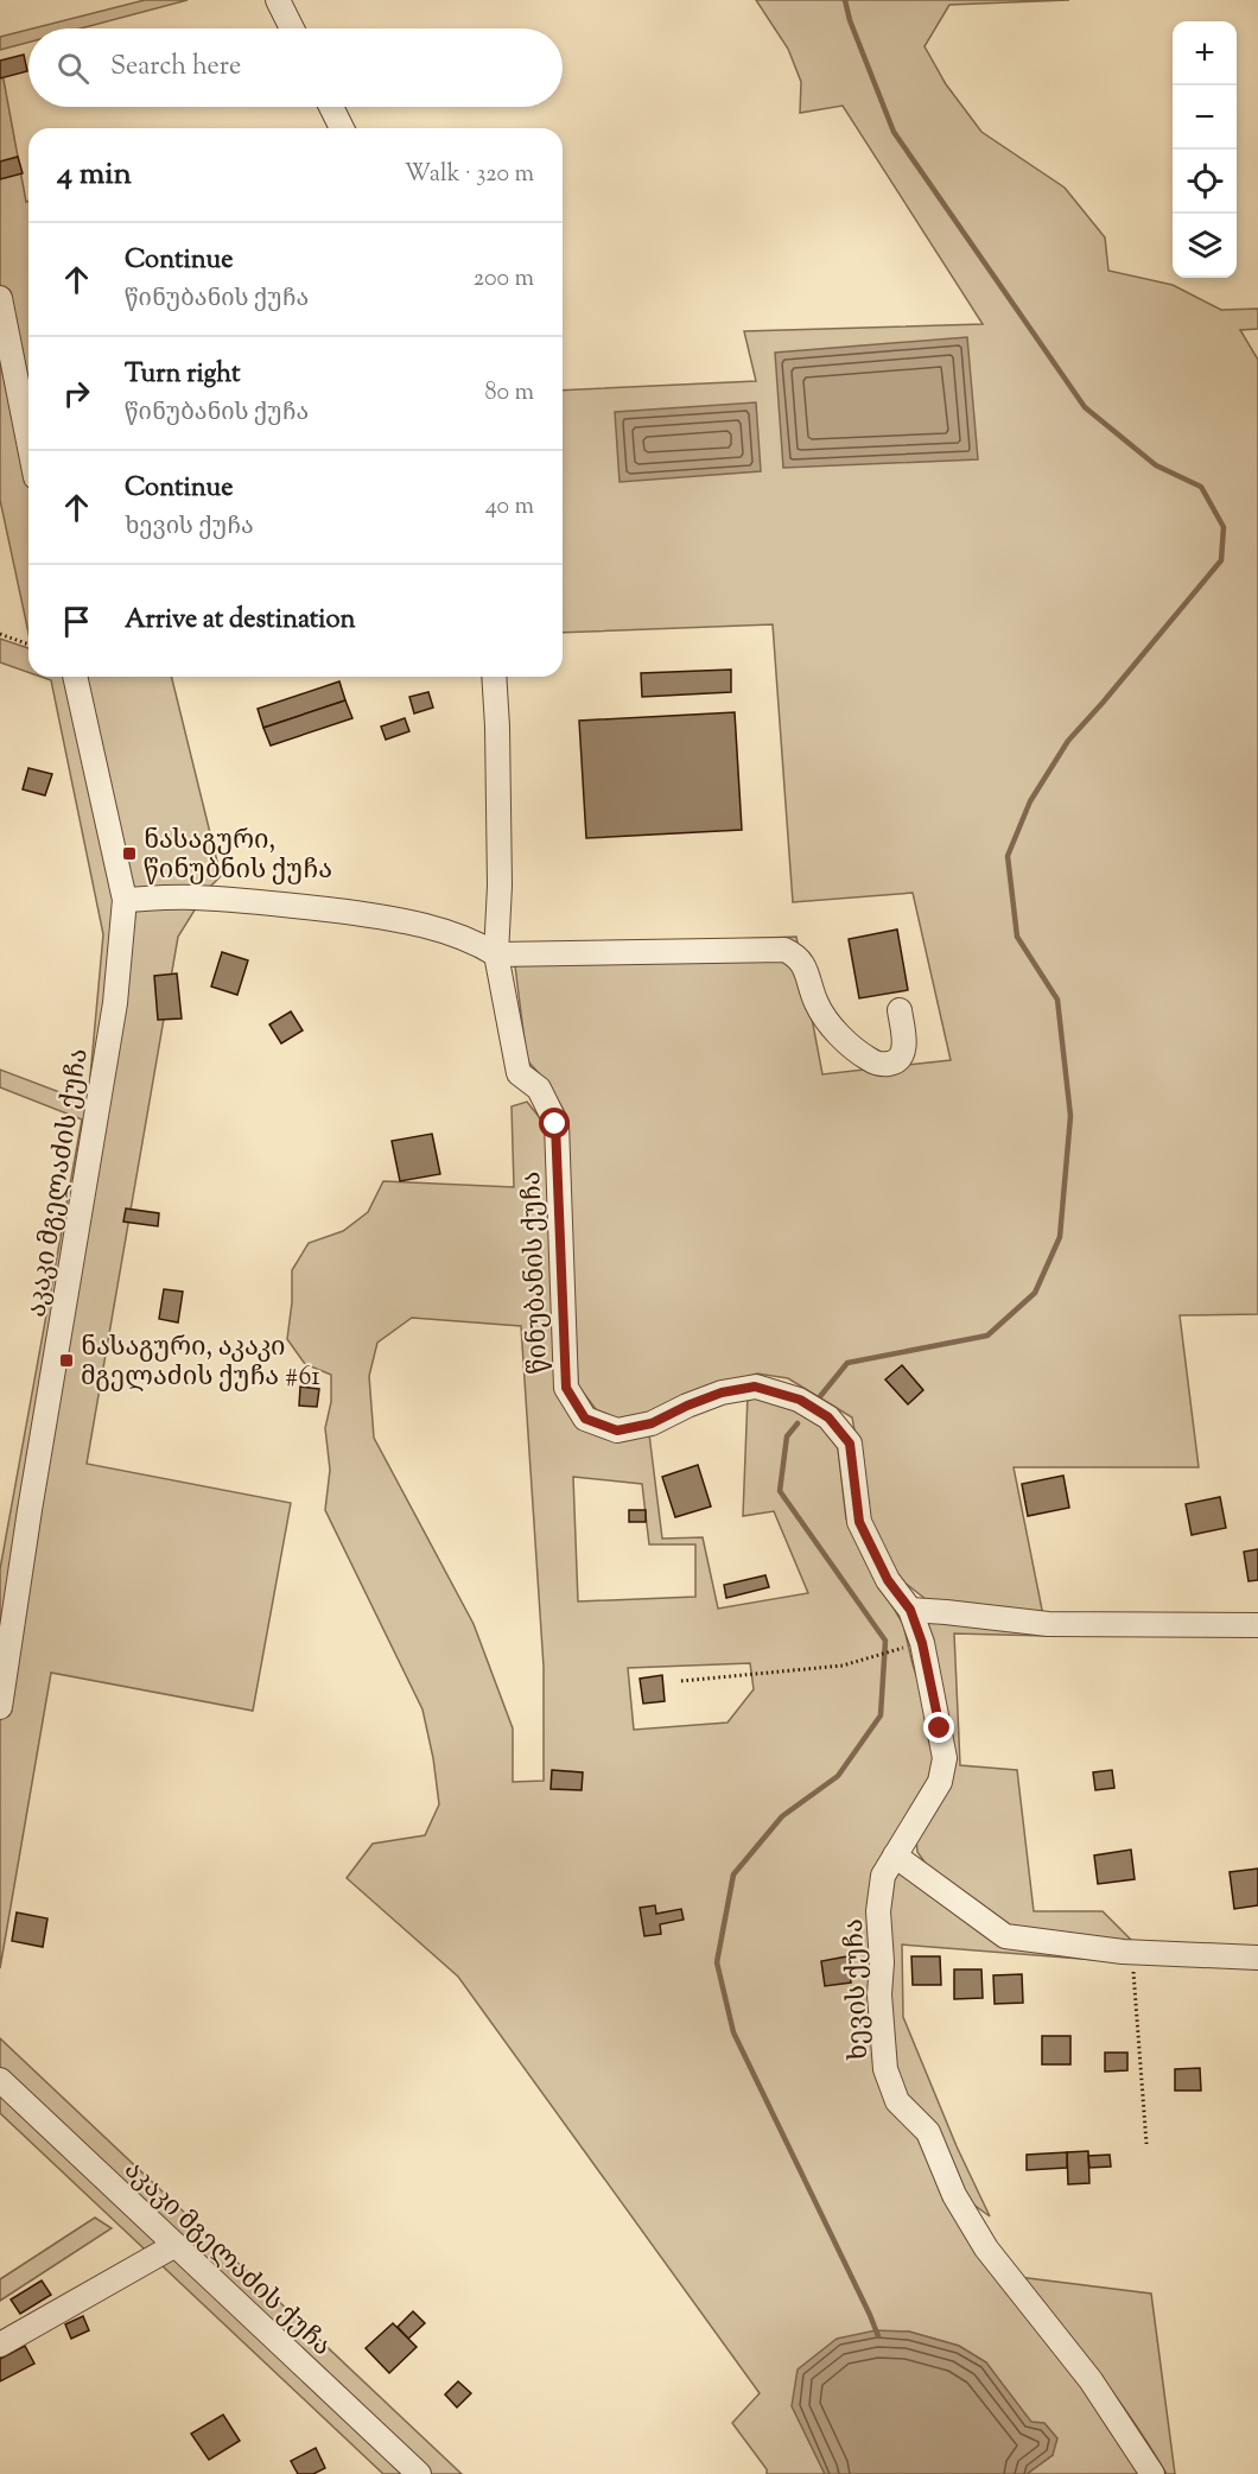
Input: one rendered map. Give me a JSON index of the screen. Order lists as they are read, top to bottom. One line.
{"streets":{"street":["აკაკი მგელაძის ქუჩა","წინუბანის ქუჩა","ხევის ქუჩა"]},"crossings":[["წინუბანის ქუჩა","ხევის ქუჩა"]],"places":{"transit":["ნასაგური, წინუბნის ქუჩა","ნასაგური, აკაკი მგელაძის ქუჩა #61"]},"page":{"map_buttons":["+","−"],"search":"Search here","heading":["4 min","Walk · 320 m"],"list":[["Continue","წინუბანის ქუჩა","200 m"],["Turn right","წინუბანის ქუჩა","80 m"],["Continue","ხევის ქუჩა","40 m"],"Arrive at destination"]}}
